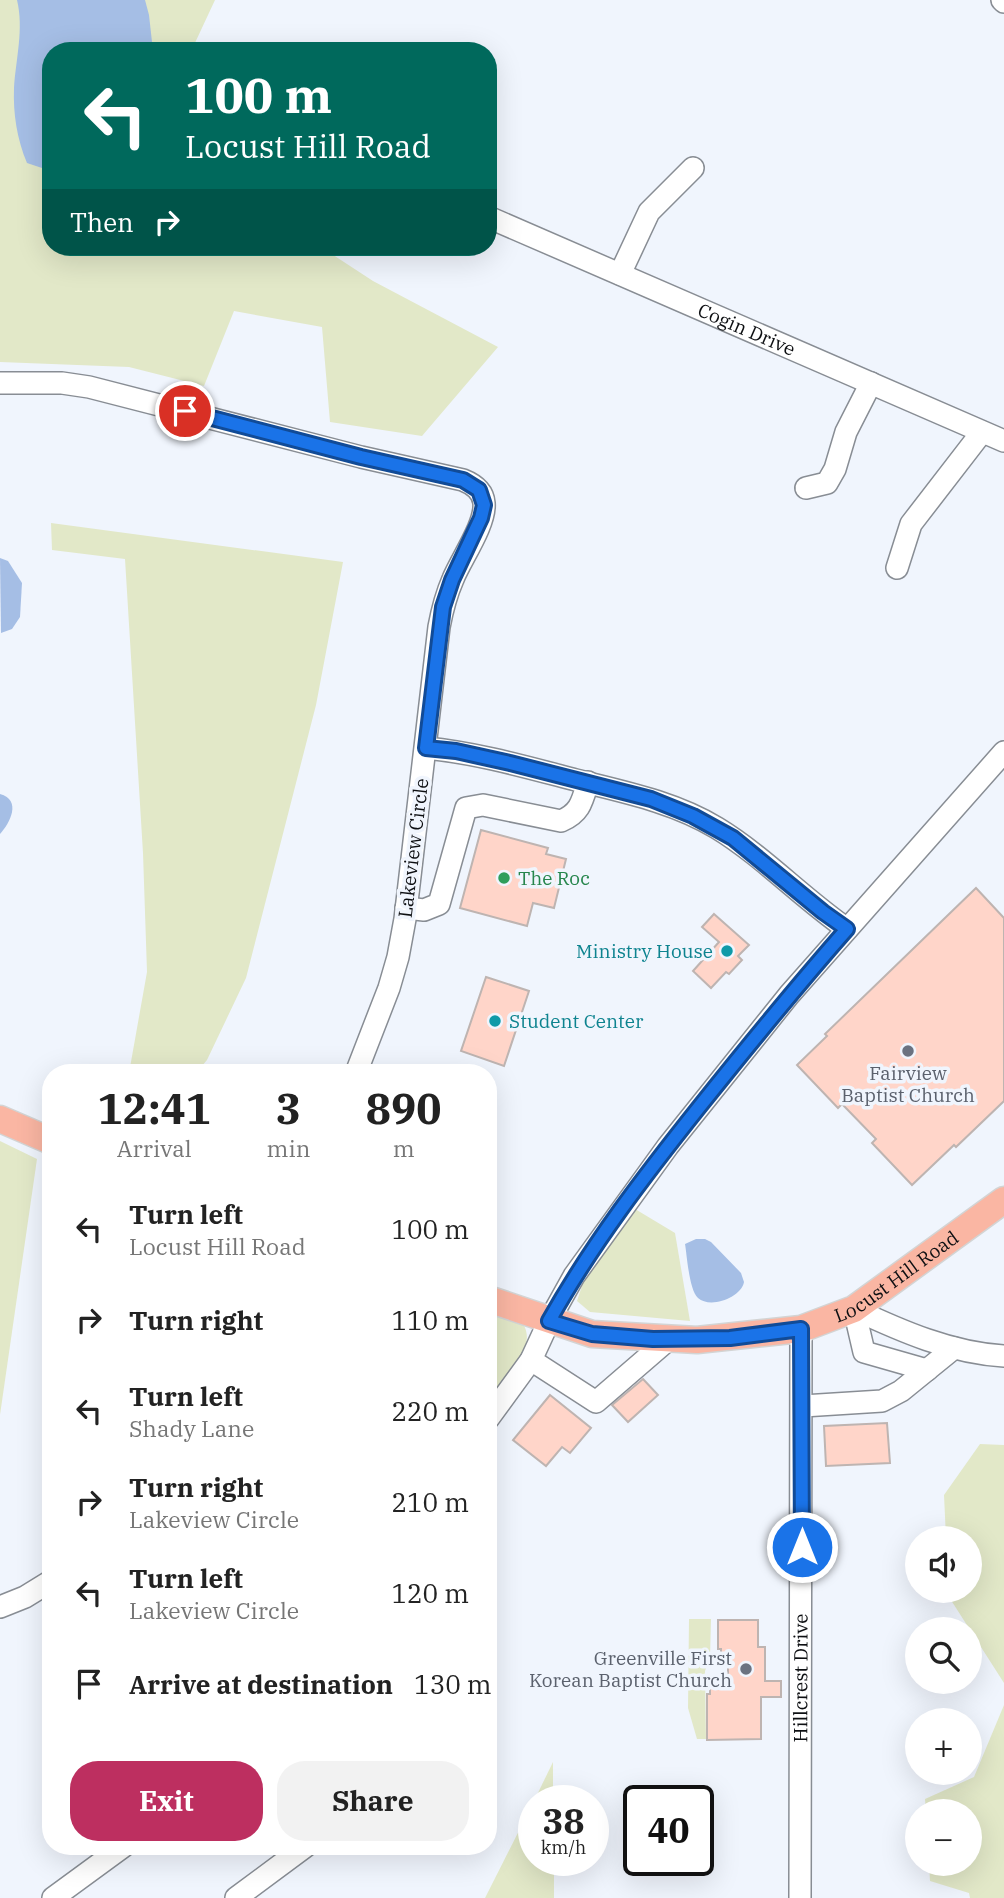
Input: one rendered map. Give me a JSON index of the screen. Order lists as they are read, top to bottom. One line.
{"streets":{"main road":["Locust Hill Road"],"street":["Cogin Drive","Lakeview Circle","Hillcrest Drive"]},"crossings":[["Locust Hill Road","Hillcrest Drive"]],"places":["The Roc","Ministry House","Student Center","Fairview Baptist Church","Greenville First Korean Baptist Church"],"page":{"turn":["100 m","Locust Hill Road"],"then":"Then","eta":["12:41","Arrival","3","min","890","m"],"list":[{"name":"Turn left","note":"Locust Hill Road","value":"100 m"},{"name":"Turn right","value":"110 m"},{"name":"Turn left","note":"Shady Lane","value":"220 m"},{"name":"Turn right","note":"Lakeview Circle","value":"210 m"},{"name":"Turn left","note":"Lakeview Circle","value":"120 m"},{"name":"Arrive at destination","value":"130 m"}],"map_buttons":["+","−"],"buttons":["Exit","Share"],"speed":"38 km/h","limit":"40"}}
